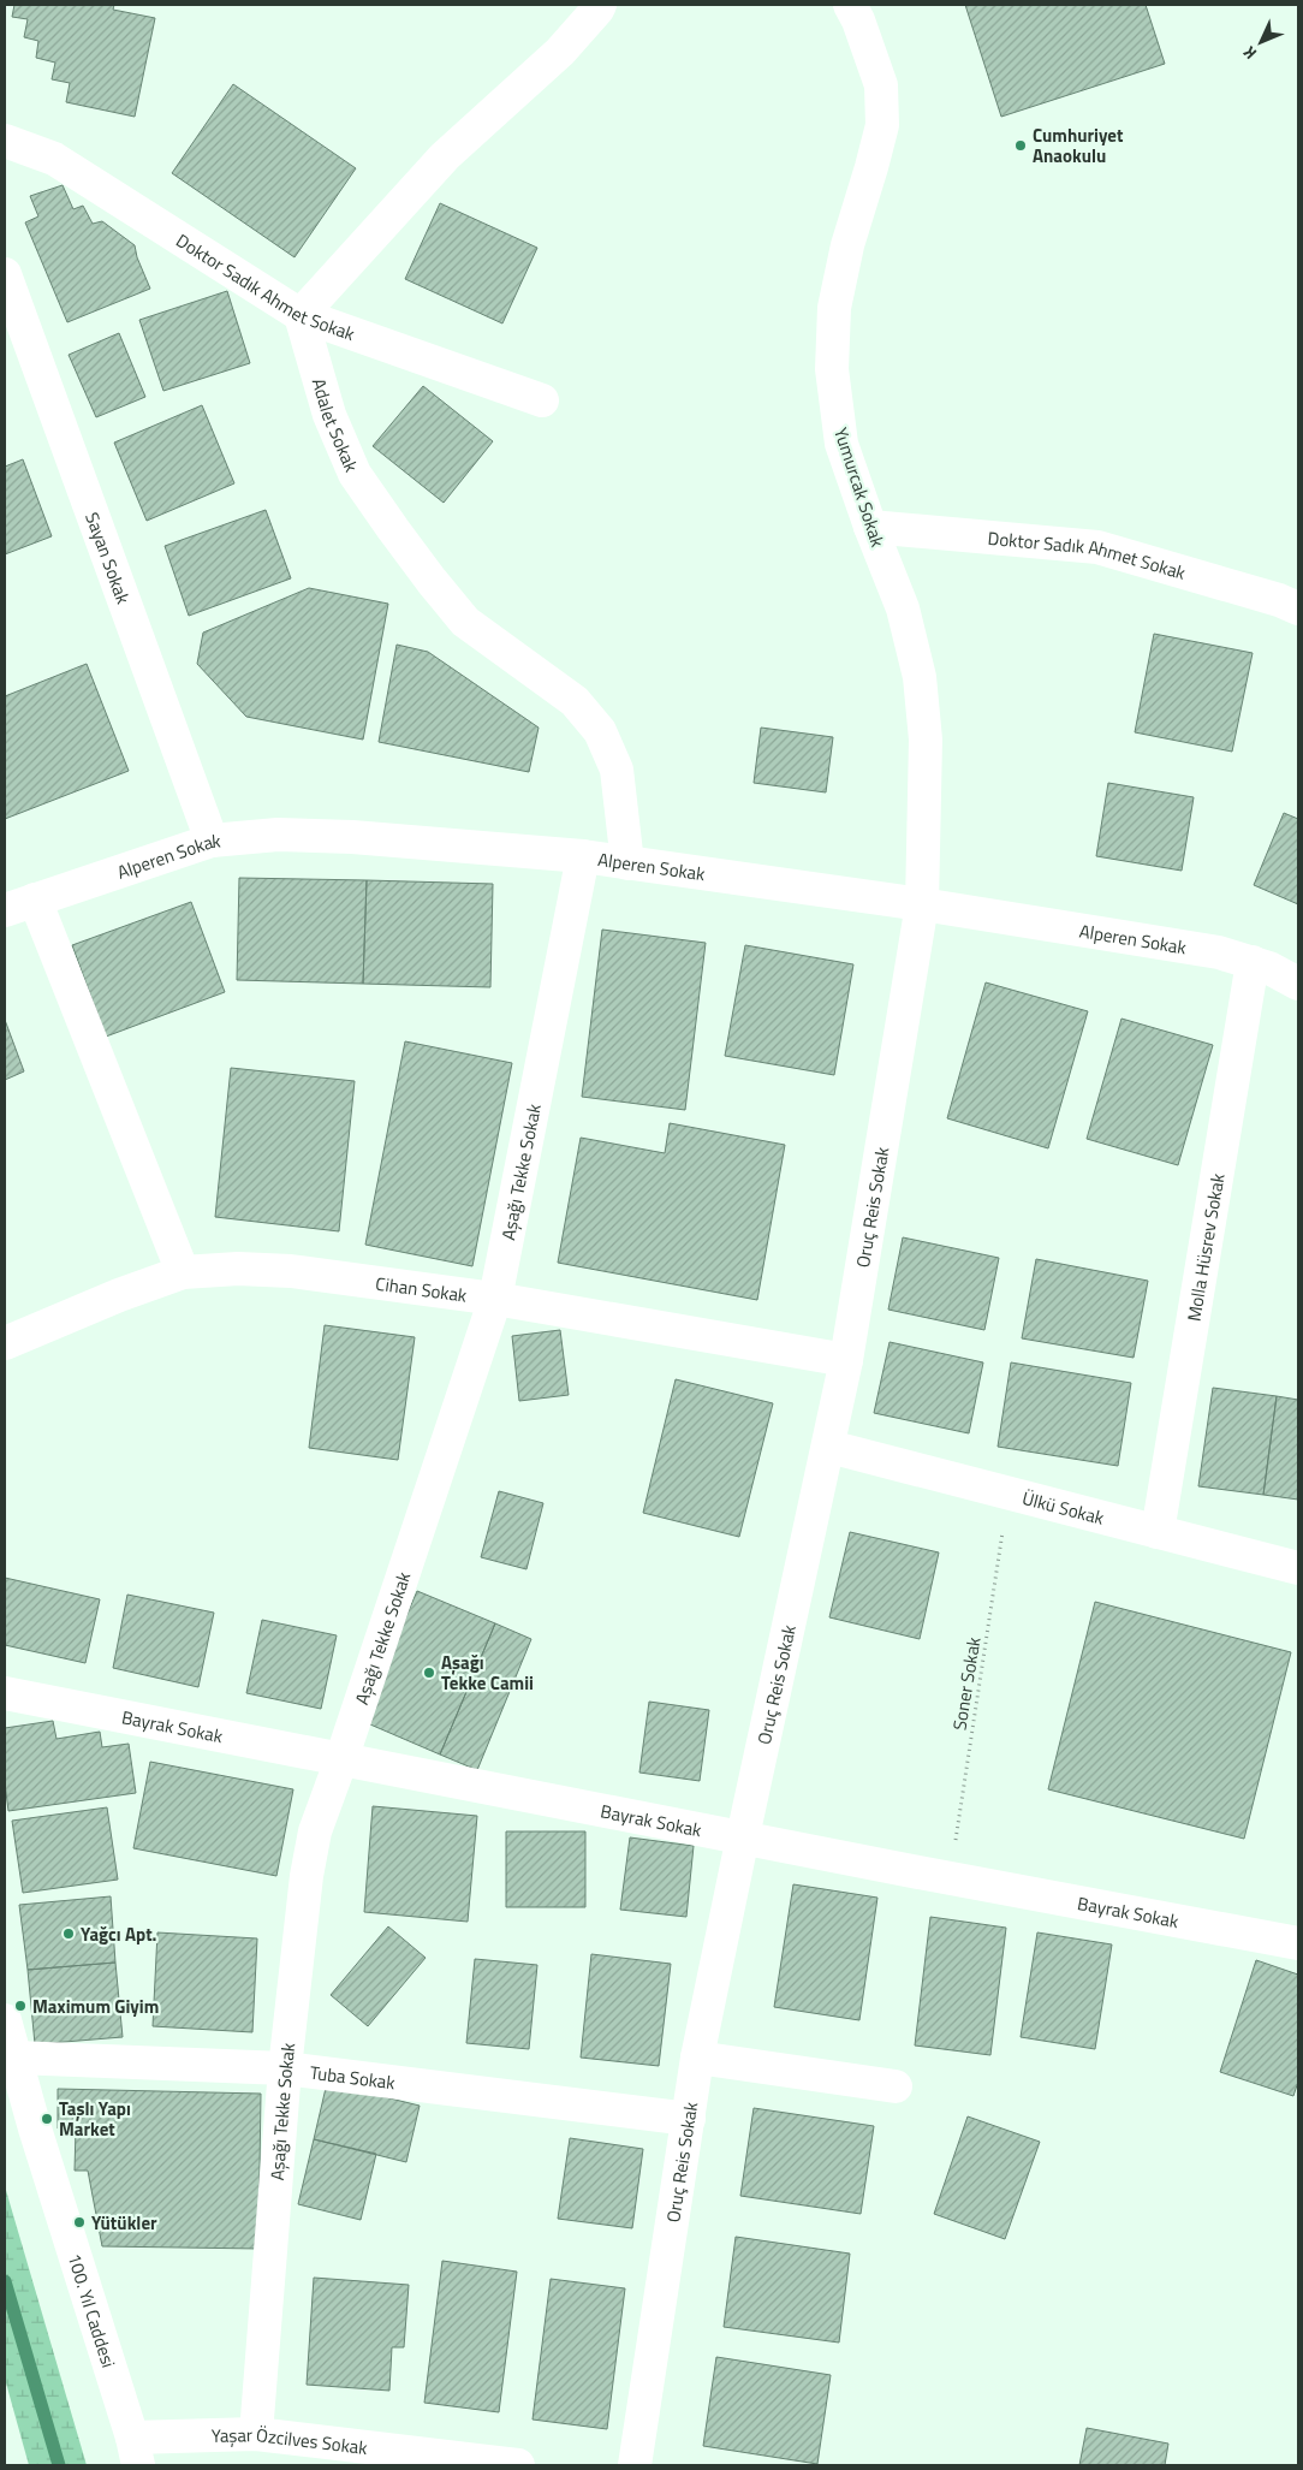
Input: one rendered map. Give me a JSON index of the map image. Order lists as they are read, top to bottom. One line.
{"streets":{"street":["Doktor Sadık Ahmet Sokak","Adalet Sokak","Yumurcak Sokak","Sayan Sokak","Alperen Sokak","Aşağı Tekke Sokak","Oruç Reis Sokak","Molla Hüsrev Sokak","Cihan Sokak","Ülkü Sokak","Bayrak Sokak","Tuba Sokak","100. Yıl Caddesi","Yaşar Özcilves Sokak"],"path":["Soner Sokak"]},"crossings":[["Doktor Sadık Ahmet Sokak","Adalet Sokak"],["Doktor Sadık Ahmet Sokak","Yumurcak Sokak"],["Adalet Sokak","Alperen Sokak"],["Yumurcak Sokak","Alperen Sokak"],["Yumurcak Sokak","Oruç Reis Sokak"],["Sayan Sokak","Alperen Sokak"],["Alperen Sokak","Aşağı Tekke Sokak"],["Alperen Sokak","Oruç Reis Sokak"],["Alperen Sokak","Molla Hüsrev Sokak"],["Aşağı Tekke Sokak","Cihan Sokak"],["Aşağı Tekke Sokak","Bayrak Sokak"],["Aşağı Tekke Sokak","Tuba Sokak"],["Aşağı Tekke Sokak","Yaşar Özcilves Sokak"],["Oruç Reis Sokak","Cihan Sokak"],["Oruç Reis Sokak","Ülkü Sokak"],["Oruç Reis Sokak","Bayrak Sokak"],["Oruç Reis Sokak","Tuba Sokak"],["Molla Hüsrev Sokak","Ülkü Sokak"],["Ülkü Sokak","Soner Sokak"],["Soner Sokak","Bayrak Sokak"],["Tuba Sokak","100. Yıl Caddesi"],["100. Yıl Caddesi","Yaşar Özcilves Sokak"]],"places":["Cumhuriyet Anaokulu","Aşağı Tekke Camii","Yağcı Apt.","Maximum Giyim","Taşlı Yapı Market","Yütükler"],"north":"bottom left"}
